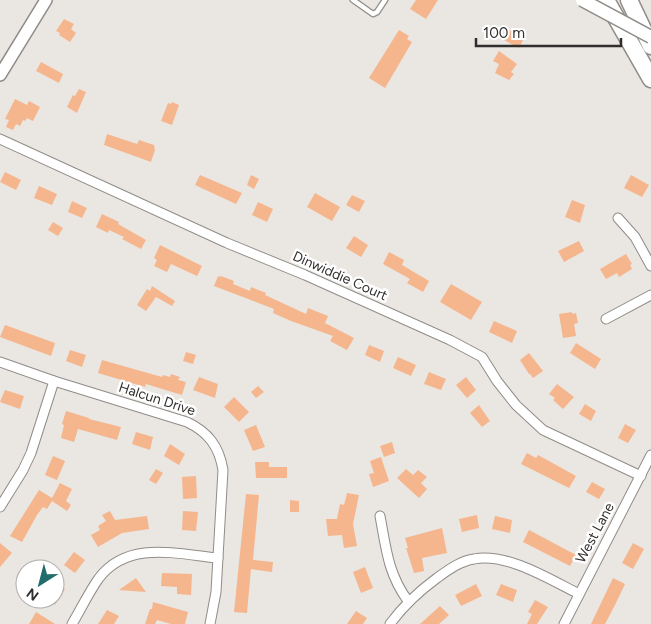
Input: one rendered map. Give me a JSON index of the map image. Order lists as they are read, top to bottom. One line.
{"streets":{"street":["Dinwiddie Court","Halcun Drive","West Lane"]},"crossings":[["Dinwiddie Court","West Lane"]],"scale_bar":"100 m","north":"bottom left"}
